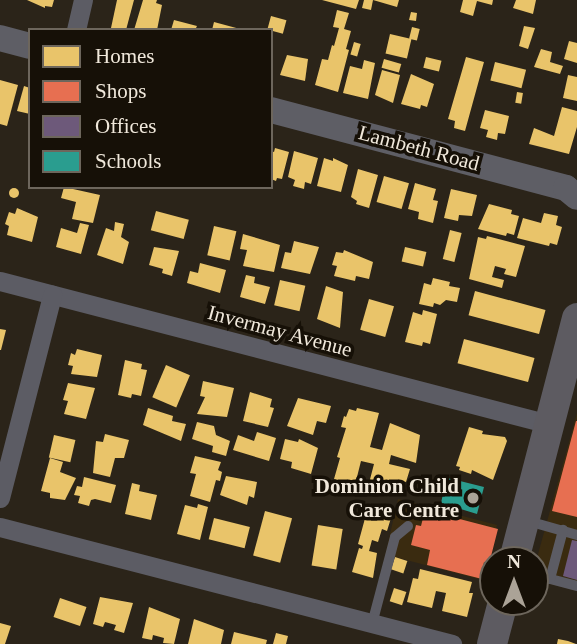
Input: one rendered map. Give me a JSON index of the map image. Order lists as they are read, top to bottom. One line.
{"streets":{"street":["Lambeth Road","Invermay Avenue"]},"places":["Dominion Child Care Centre"],"legend":["Homes","Shops","Offices","Schools"],"north":"top"}
